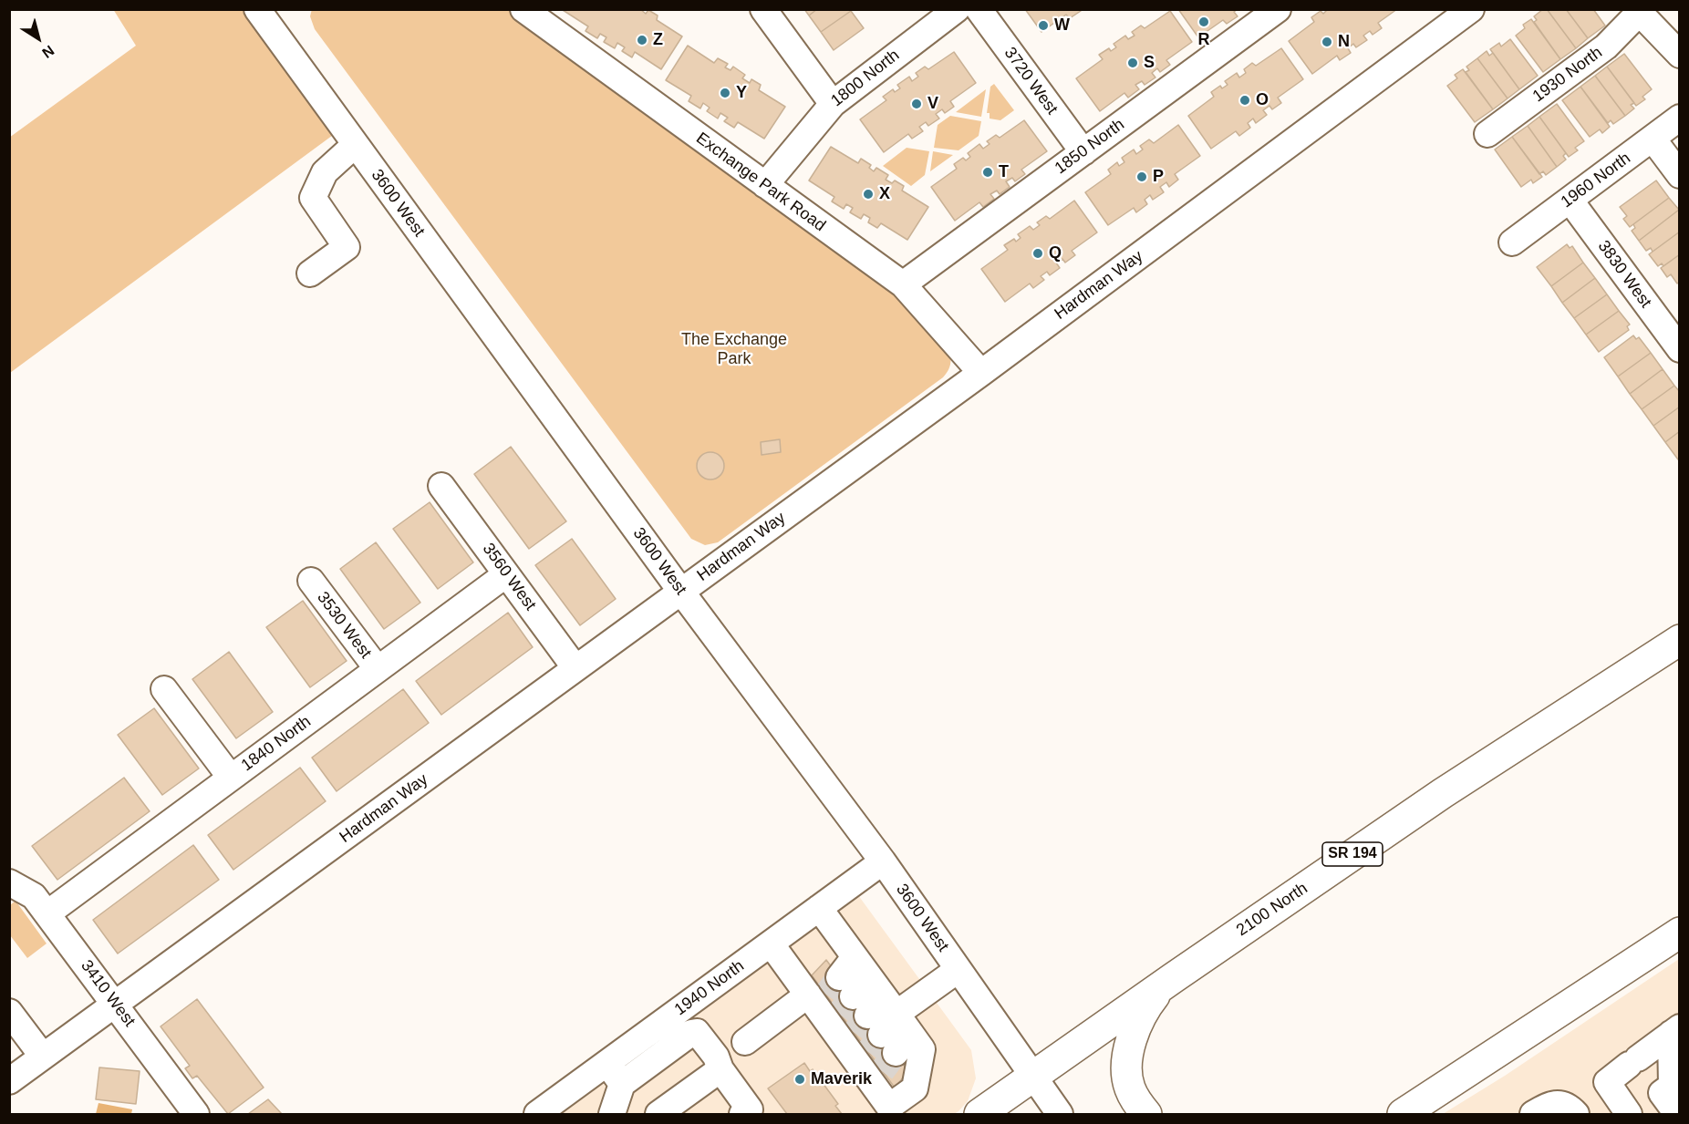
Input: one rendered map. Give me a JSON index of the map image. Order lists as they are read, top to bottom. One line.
{"streets":{"highway":["SR 194","2100 North"],"street":["1930 North","1800 North","3720 West","1850 North","1960 North","Exchange Park Road","3600 West","3830 West","Hardman Way","3560 West","3530 West","1840 North","1940 North","3410 West"]},"crossings":[["1800 North","Exchange Park Road"],["3720 West","1850 North"],["1850 North","Exchange Park Road"],["1960 North","3830 West"],["Exchange Park Road","Hardman Way"],["3600 West","Hardman Way"],["3600 West","2100 North"],["3600 West","1940 North"],["Hardman Way","3560 West"],["Hardman Way","3410 West"],["3560 West","1840 North"],["3530 West","1840 North"],["1840 North","3410 West"]],"parks":["The Exchange Park"],"places":["R","W","Z","N","S","Y","O","V","T","P","X","Q","Maverik"],"north":"bottom right"}
